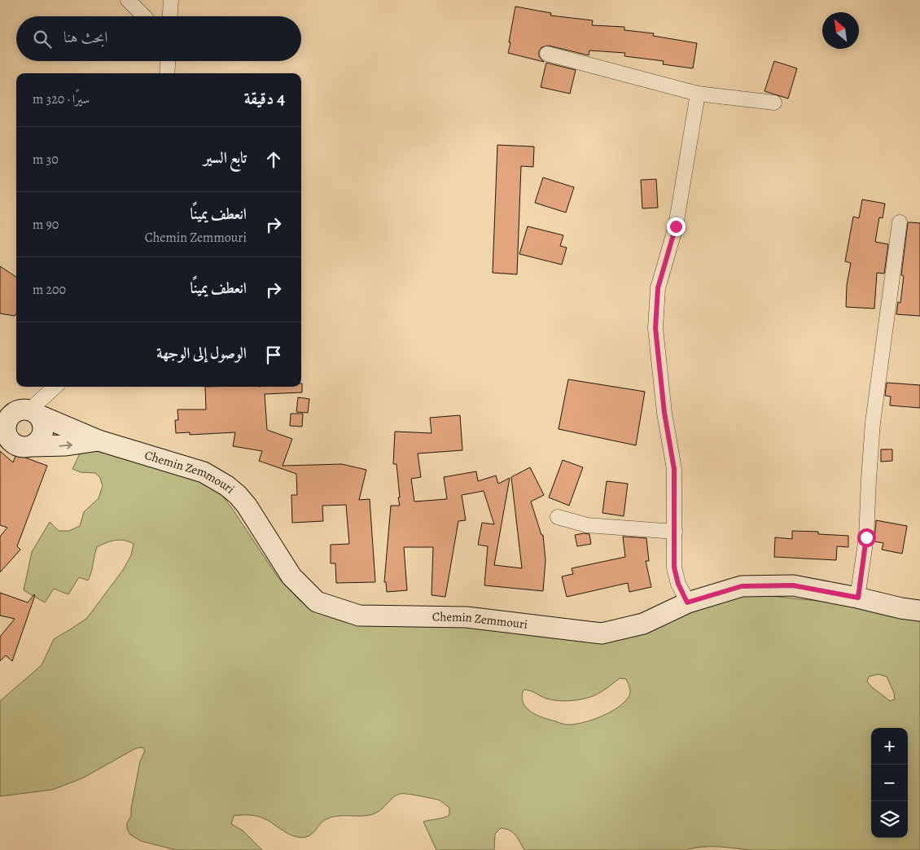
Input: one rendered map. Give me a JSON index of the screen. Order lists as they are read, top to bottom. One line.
{"streets":{"street":["Chemin Zemmouri"]},"north":"top left","page":{"search":"ابحث هنا","heading":["4 دقيقة","سيرًا · 320 m"],"list":[["تابع السير","30 m"],["انعطف يمينًا","Chemin Zemmouri","90 m"],["انعطف يمينًا","200 m"],"الوصول إلى الوجهة"],"map_buttons":["+","−"]}}
